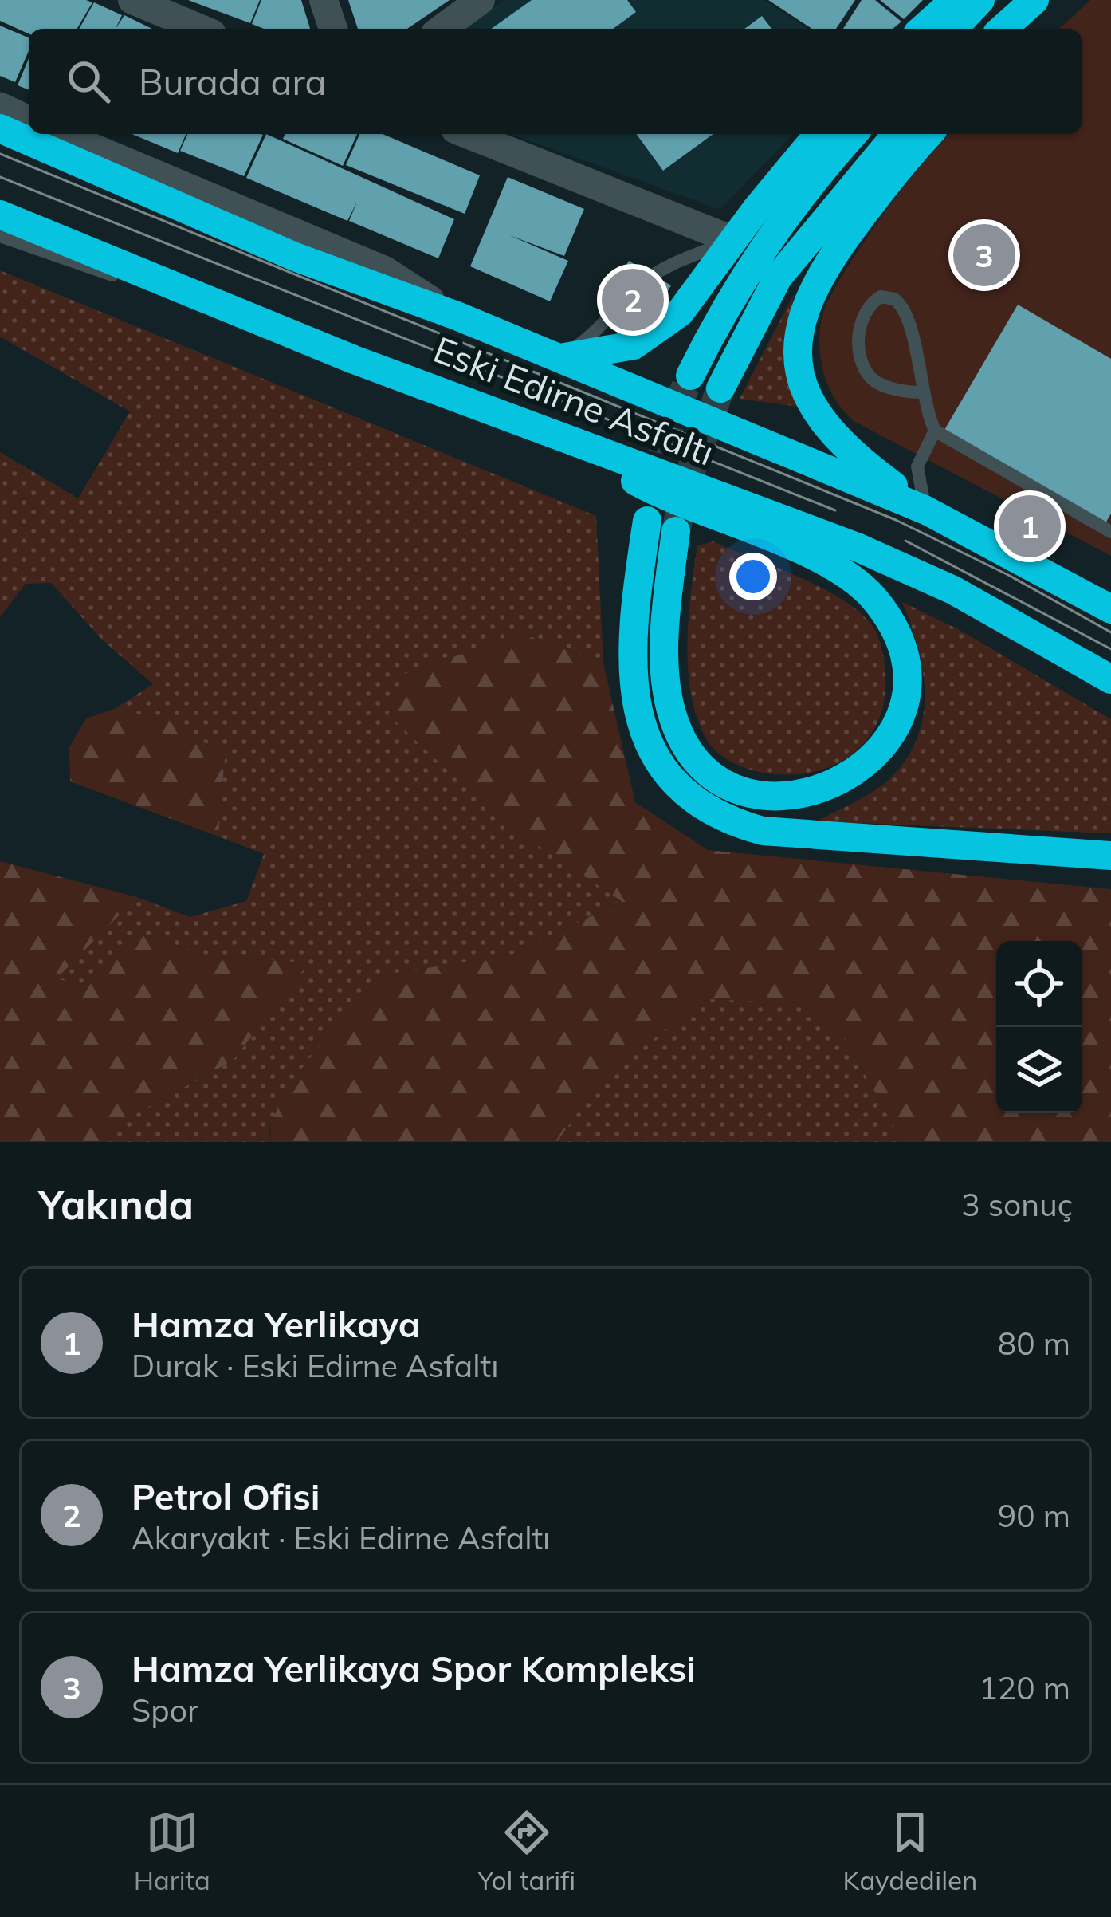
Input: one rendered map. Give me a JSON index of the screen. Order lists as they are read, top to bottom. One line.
{"streets":{"highway":["Eski Edirne Asfaltı"]},"page":{"search":"Burada ara","pins":["3","2","1"],"heading":["Yakında","3 sonuç"],"list":[{"mark":"1","name":"Hamza Yerlikaya","note":"Durak · Eski Edirne Asfaltı","value":"80 m"},{"mark":"2","name":"Petrol Ofisi","note":"Akaryakıt · Eski Edirne Asfaltı","value":"90 m"},{"mark":"3","name":"Hamza Yerlikaya Spor Kompleksi","note":"Spor","value":"120 m"}],"nav":["Harita","Yol tarifi","Kaydedilen"]}}
